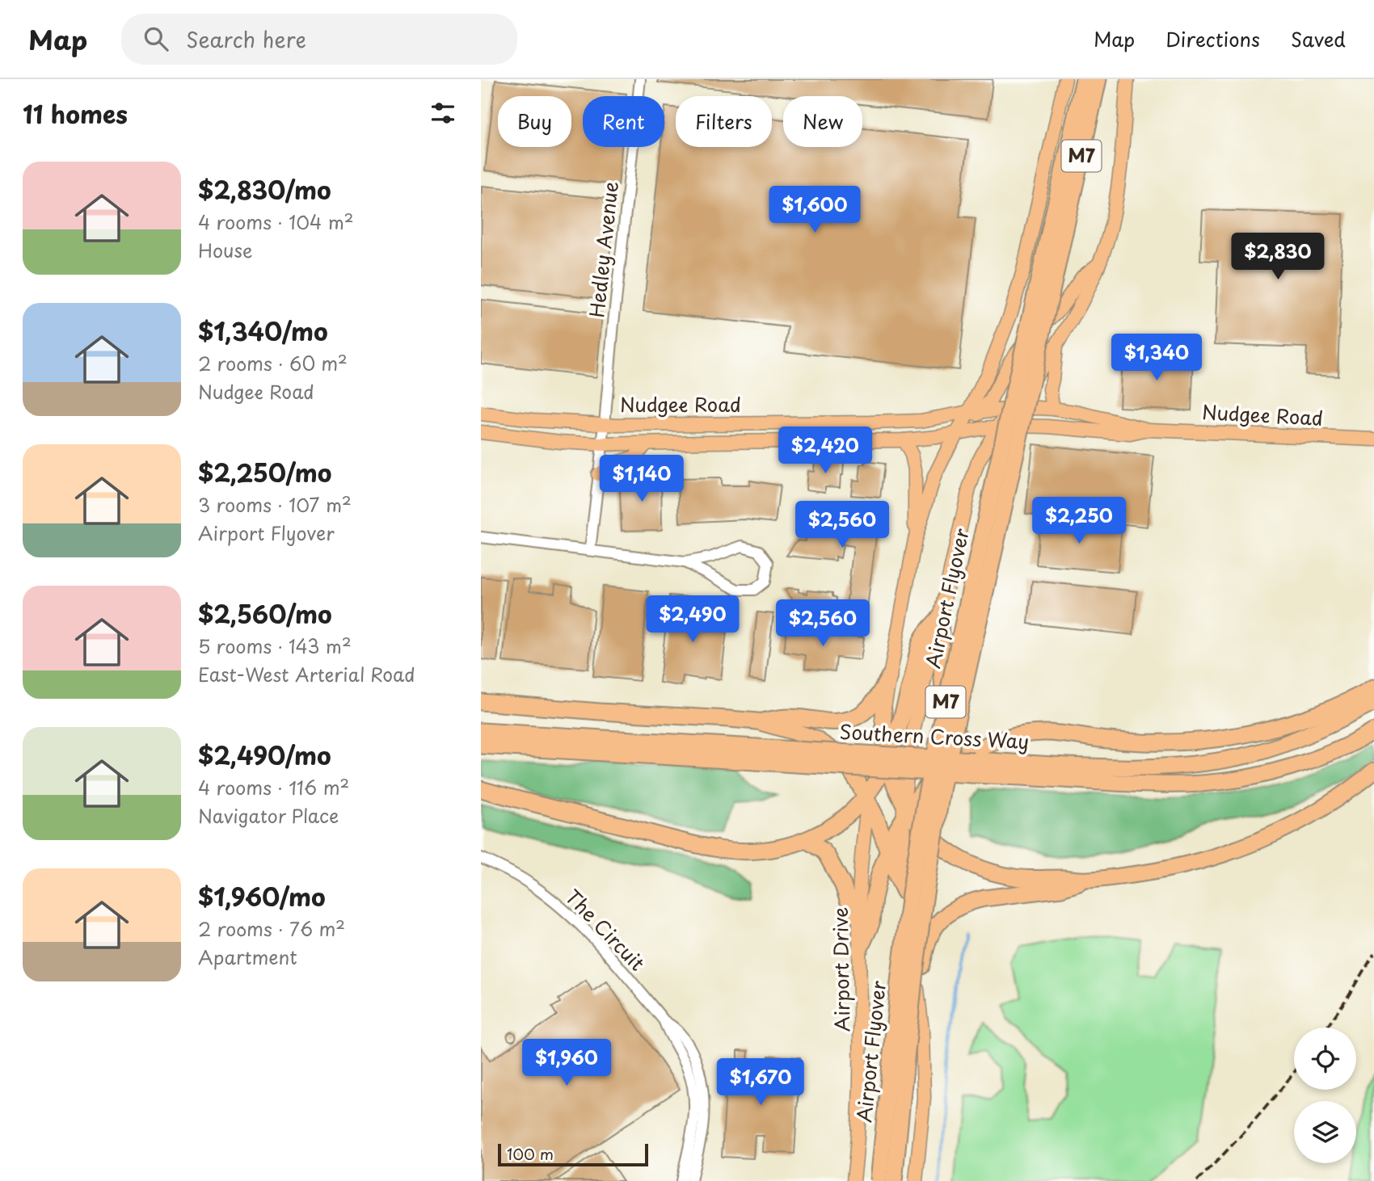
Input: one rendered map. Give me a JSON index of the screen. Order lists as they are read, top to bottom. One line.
{"streets":{"highway":["M7","Airport Flyover","Southern Cross Way"],"main road":["Nudgee Road","Airport Drive"],"street":["Hedley Avenue","The Circuit"]},"crossings":[["M7","Airport Flyover"],["Hedley Avenue","Nudgee Road"]],"scale_bar":"100 m","page":{"header":"Map","search":"Search here","nav":["Map","Directions","Saved"],"heading":"11 homes","chip":["Buy","Rent","Filters","New"],"list":[{"name":"$2,830/mo","note":"4 rooms · 104 m² · House"},{"name":"$1,340/mo","note":"2 rooms · 60 m² · Nudgee Road"},{"name":"$2,250/mo","note":"3 rooms · 107 m² · Airport Flyover"},{"name":"$2,560/mo","note":"5 rooms · 143 m² · East-West Arterial Road"},{"name":"$2,490/mo","note":"4 rooms · 116 m² · Navigator Place"},{"name":"$1,960/mo","note":"2 rooms · 76 m² · Apartment"}],"price":["$1,600","$2,830","$1,340","$2,420","$1,140","$2,250","$2,560","$2,490","$2,560","$1,960","$1,670"],"scale":"100 m"}}
